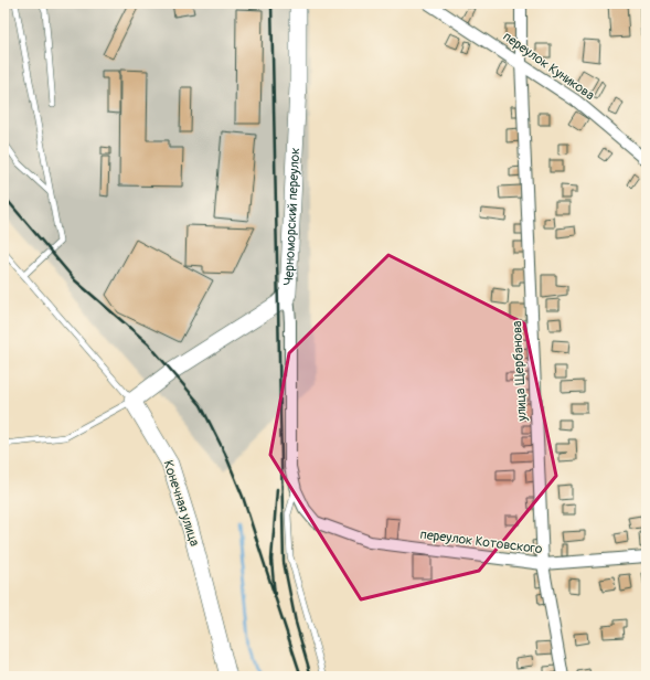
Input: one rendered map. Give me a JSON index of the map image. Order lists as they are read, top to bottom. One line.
{"streets":{"street":["переулок Куникова","Черноморский переулок","улица Щербанова","Конечная улица","переулок Котовского"]},"crossings":[["переулок Куникова","улица Щербанова"],["Черноморский переулок","Конечная улица"],["улица Щербанова","переулок Котовского"]]}
